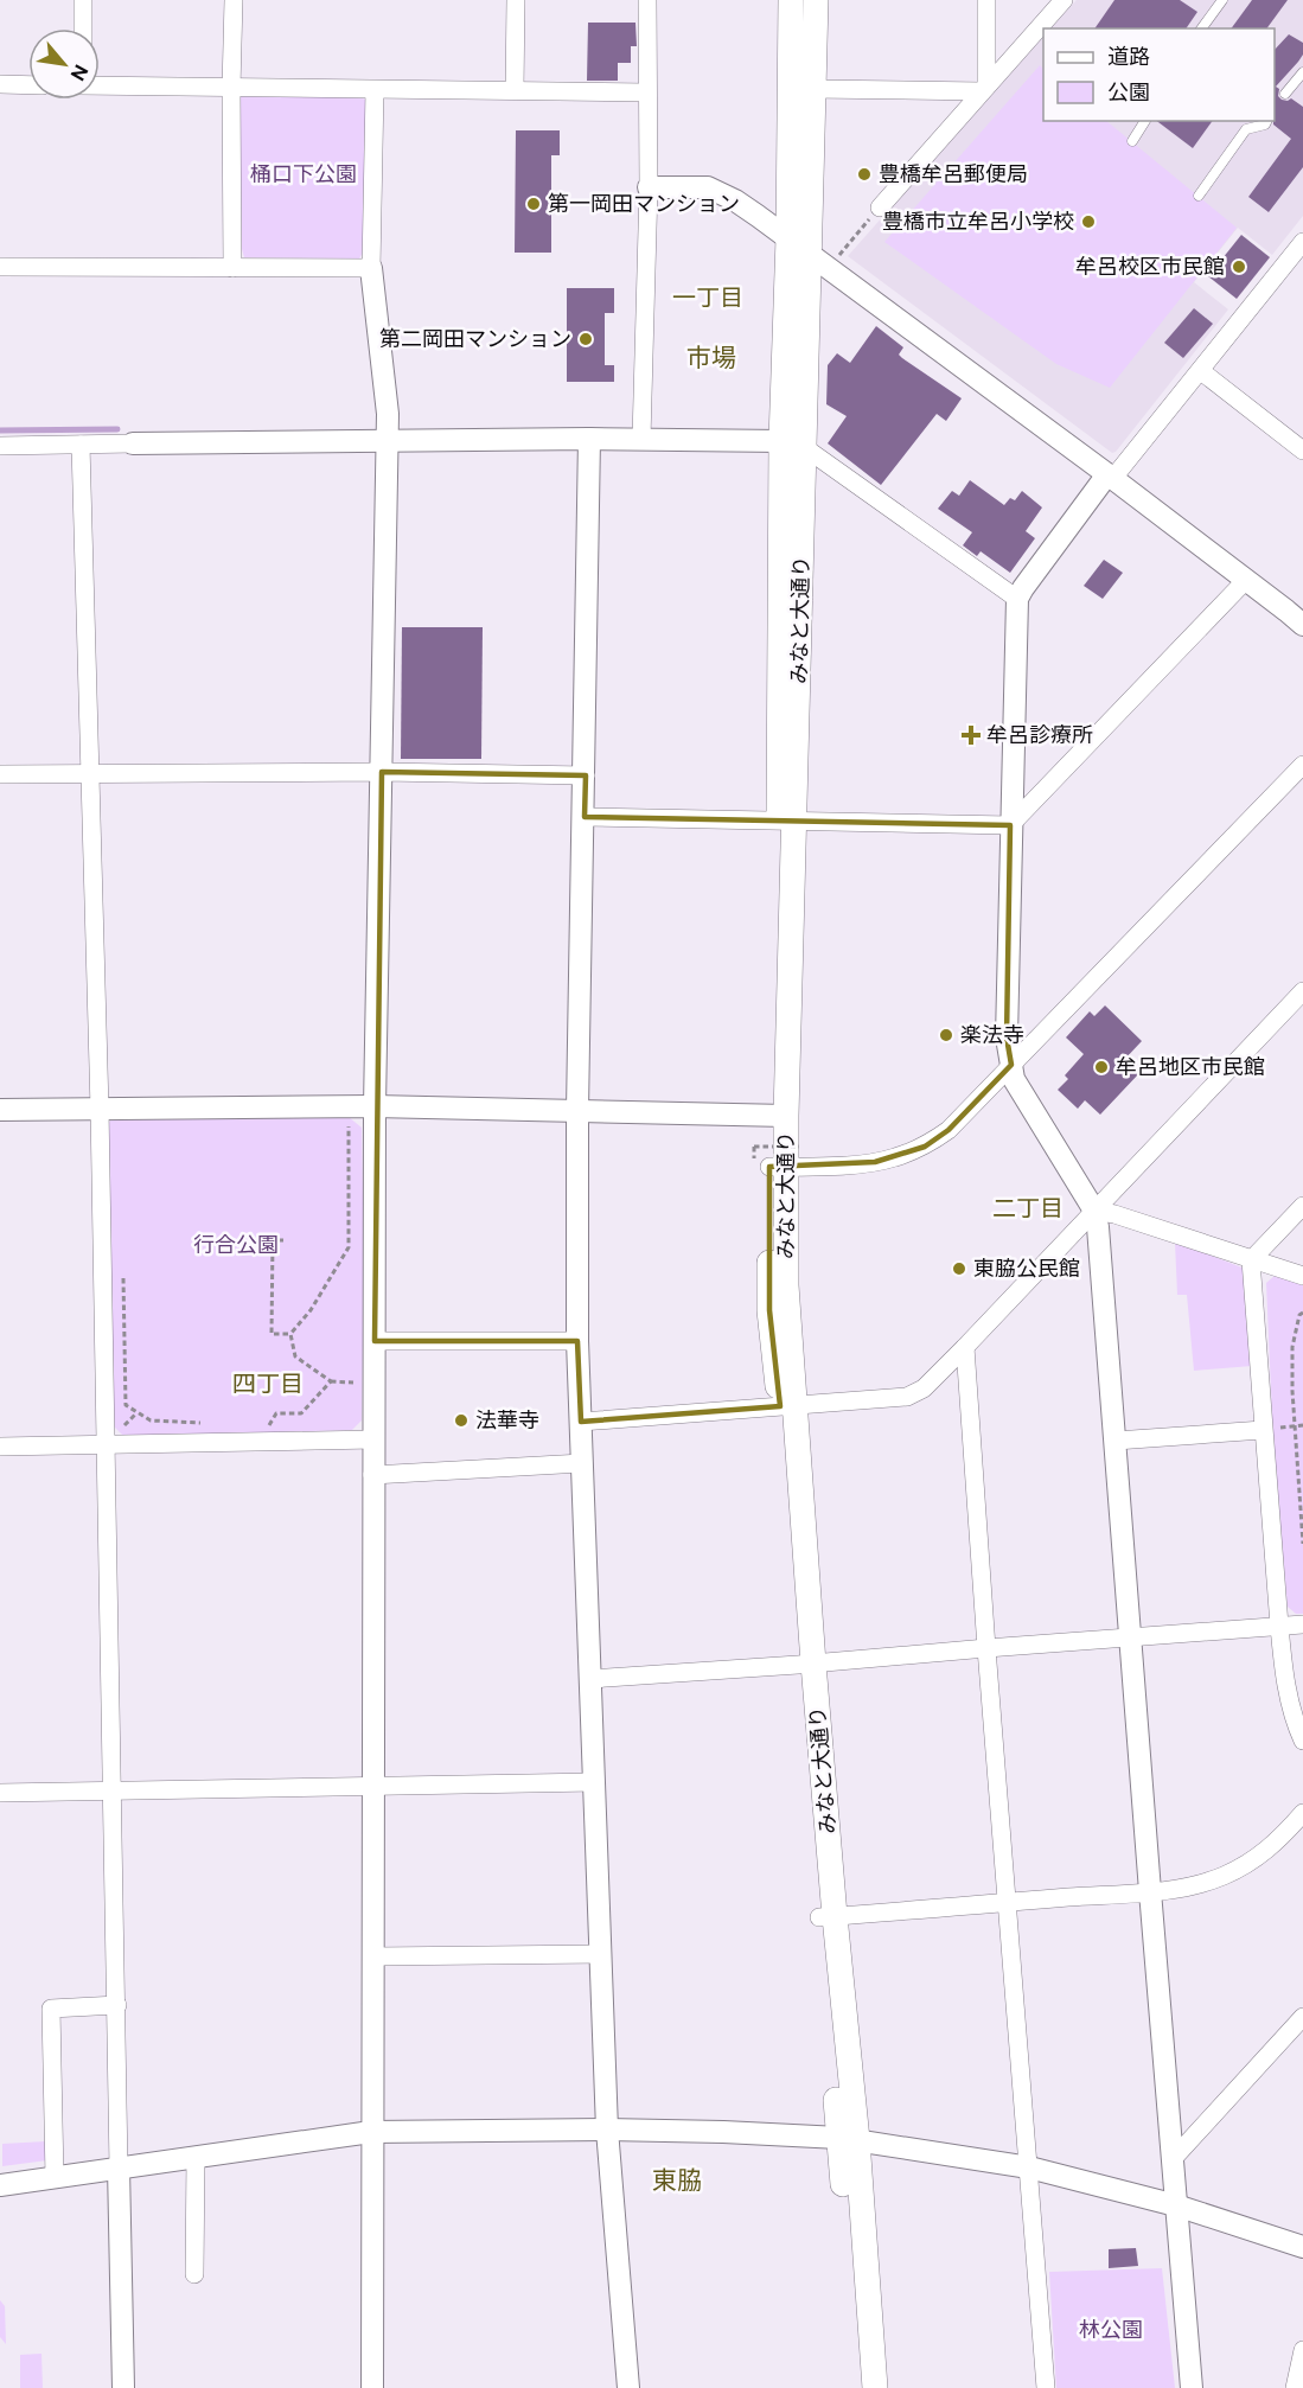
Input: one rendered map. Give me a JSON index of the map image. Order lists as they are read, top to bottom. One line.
{"streets":{"main road":["みなと大通り"]},"districts":["一丁目","市場","二丁目","四丁目","東脇"],"parks":["桶口下公園","行合公園","林公園"],"places":{"other":["豊橋牟呂郵便局","第一岡田マンション","豊橋市立牟呂小学校","牟呂校区市民館","第二岡田マンション","楽法寺","牟呂地区市民館","東脇公民館","法華寺"],"health":["牟呂診療所"]},"legend":["道路","公園"],"north":"bottom right"}
